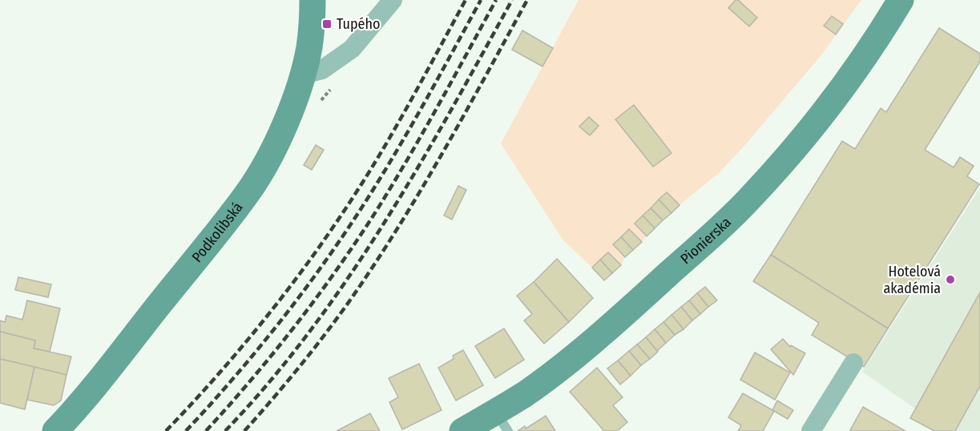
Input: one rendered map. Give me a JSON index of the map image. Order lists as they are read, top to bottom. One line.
{"streets":{"street":["Podkolibská","Pionierska"]},"places":{"transit":["Tupého"],"other":["Hotelová akadémia"]}}
